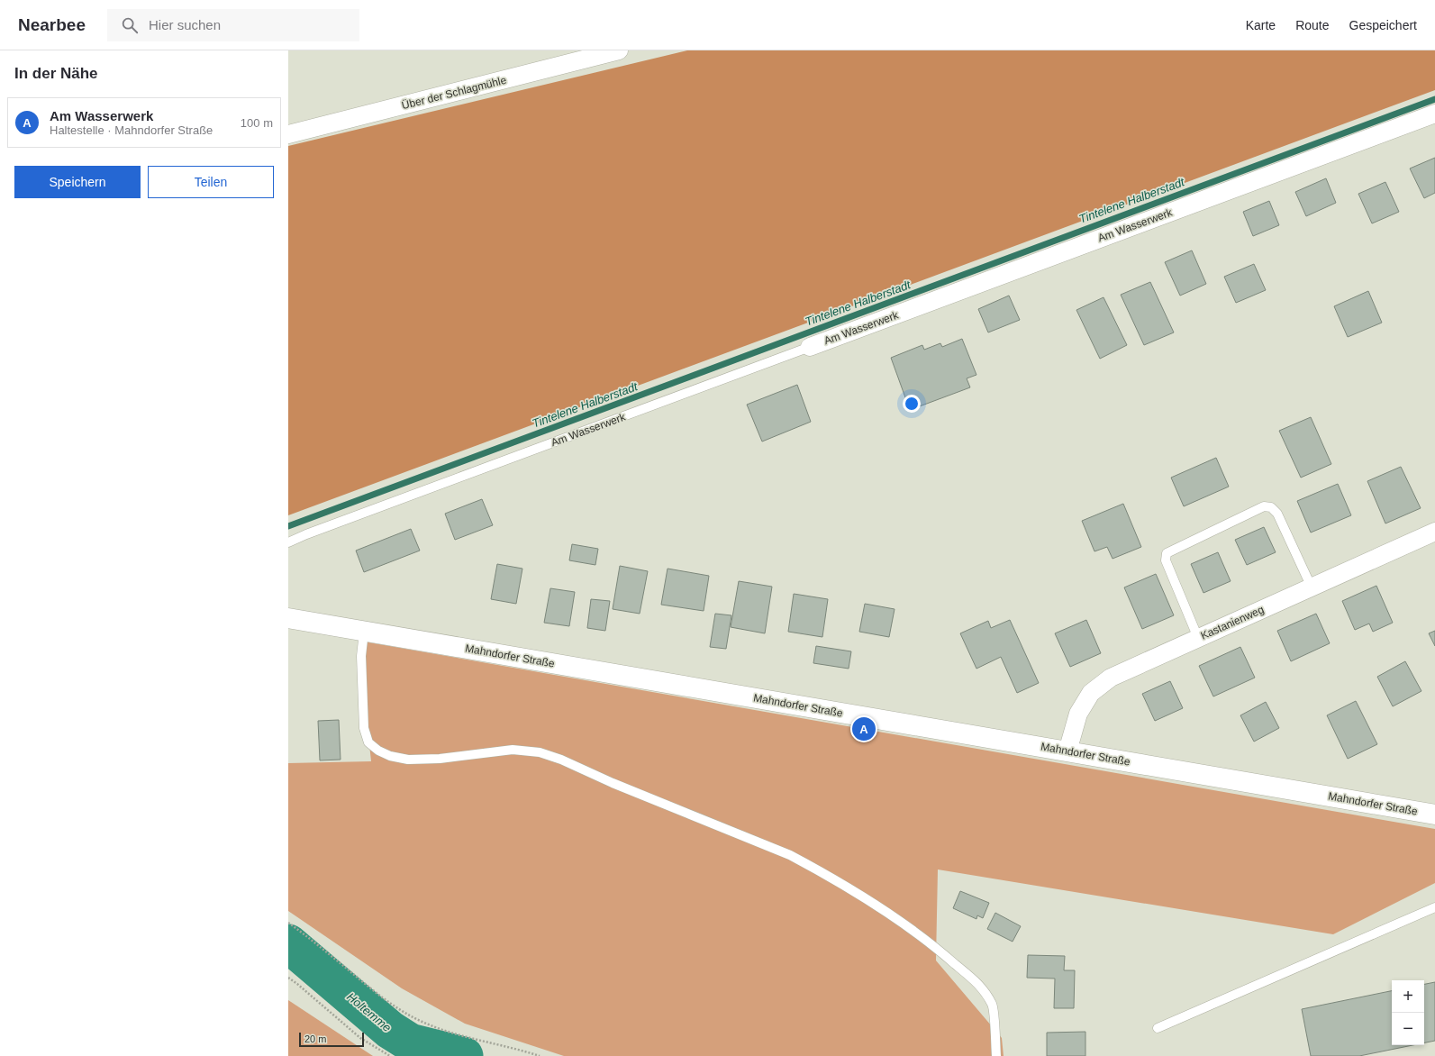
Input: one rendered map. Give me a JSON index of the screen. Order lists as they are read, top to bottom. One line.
{"streets":{"street":["Über der Schlagmühle","Am Wasserwerk","Kastanienweg","Mahndorfer Straße"]},"crossings":[["Kastanienweg","Mahndorfer Straße"]],"water":["Tintelene Halberstadt","Holtemme"],"scale_bar":"20 m","page":{"header":"Nearbee","search":"Hier suchen","nav":["Karte","Route","Gespeichert"],"heading":"In der Nähe","list":[{"mark":"A","name":"Am Wasserwerk","note":"Haltestelle · Mahndorfer Straße","value":"100 m"}],"buttons":["Speichern","Teilen"],"pins":"A","map_buttons":["+","−"],"scale":"20 m"}}
